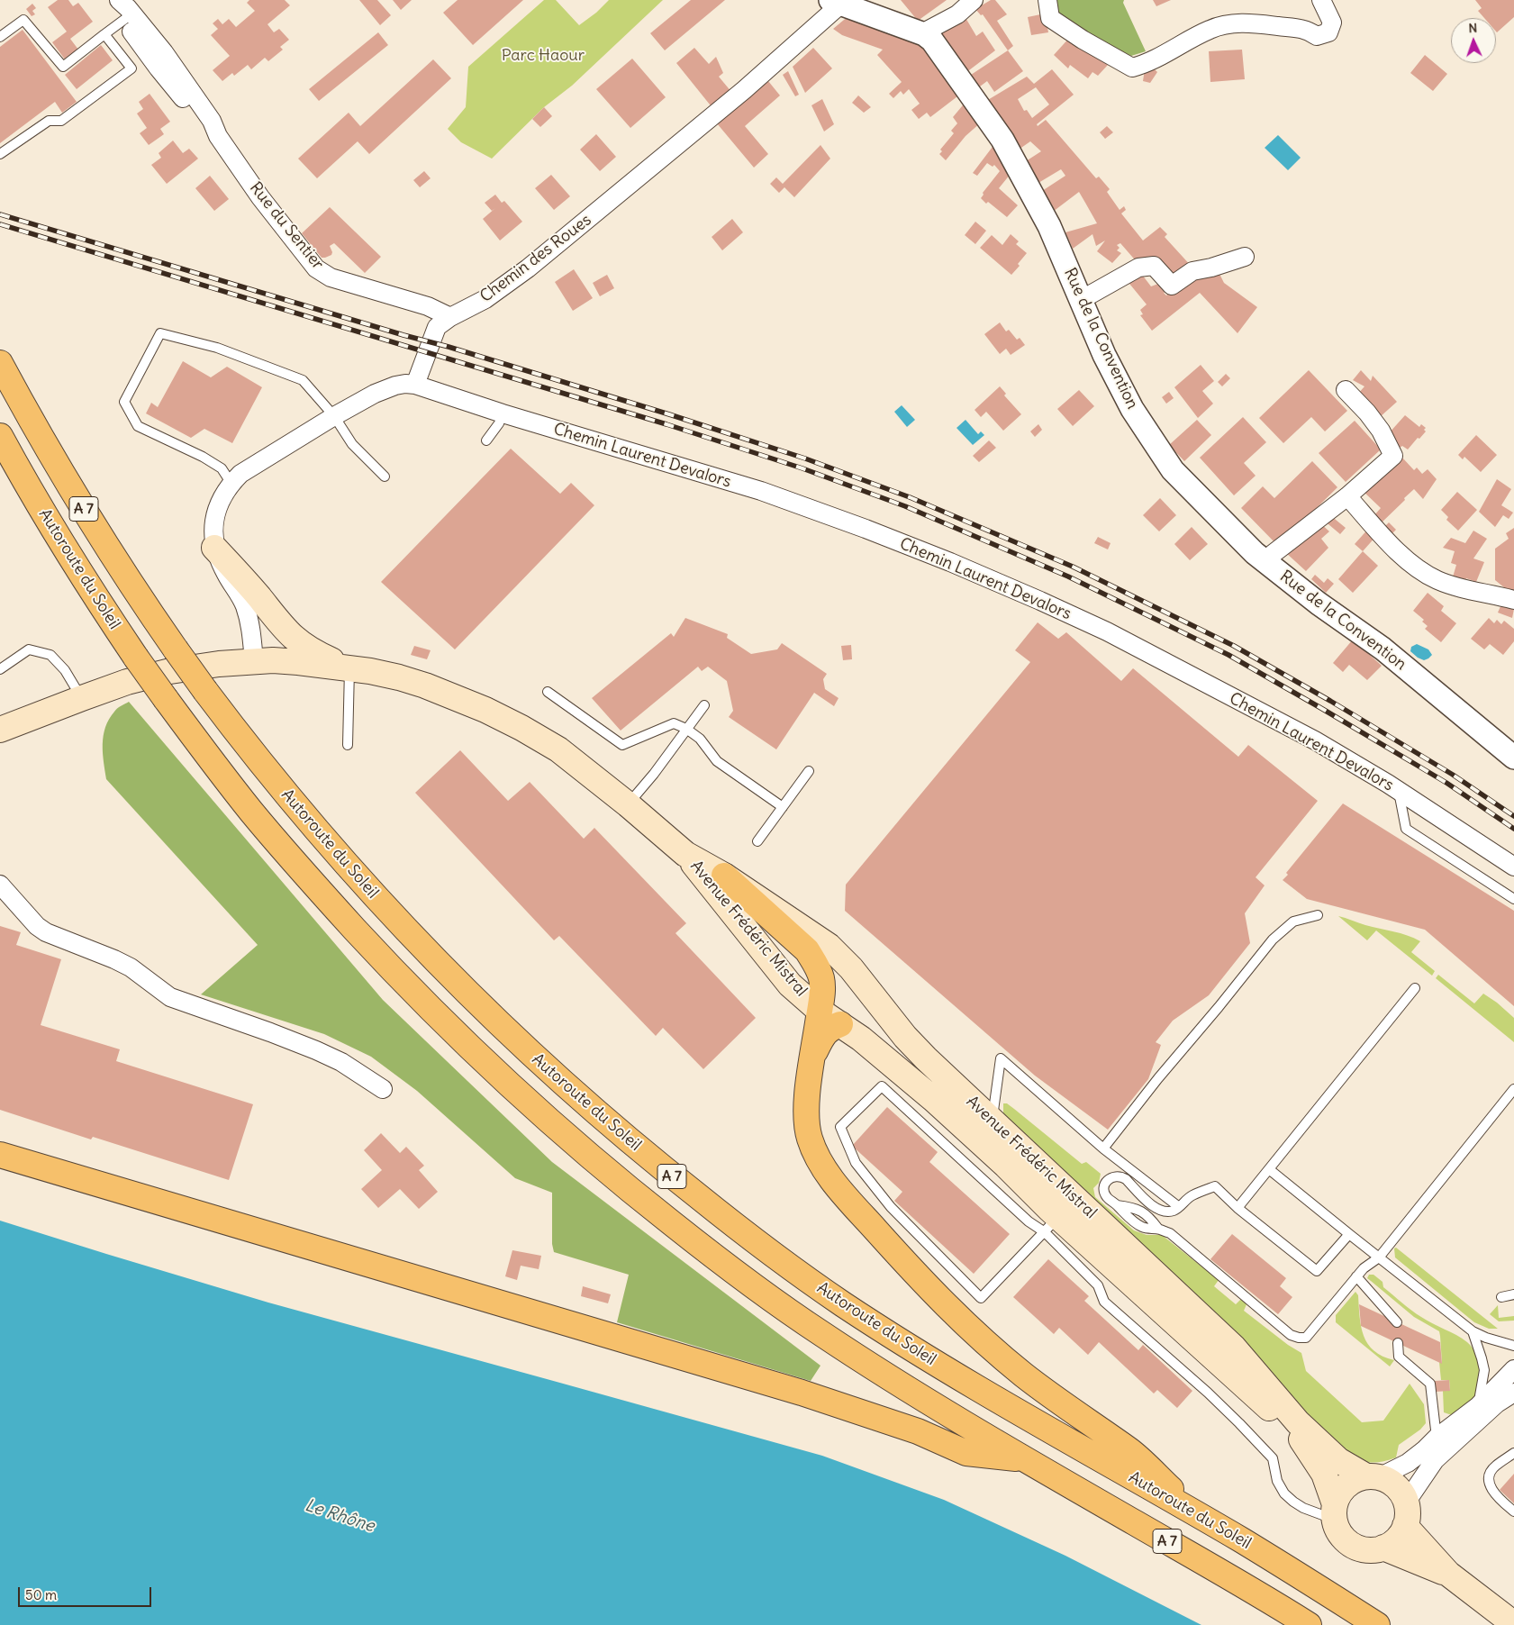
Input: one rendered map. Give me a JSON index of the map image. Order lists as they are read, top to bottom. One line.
{"streets":{"highway":["A 7","Autoroute du Soleil"],"main road":["Avenue Frédéric Mistral"],"street":["Rue du Sentier","Chemin des Roues","Rue de la Convention","Chemin Laurent Devalors"]},"crossings":[["Rue du Sentier","Chemin des Roues"],["Chemin des Roues","Chemin Laurent Devalors"]],"water":["Le Rhône"],"parks":["Parc Haour"],"scale_bar":"50 m","north":"top"}
